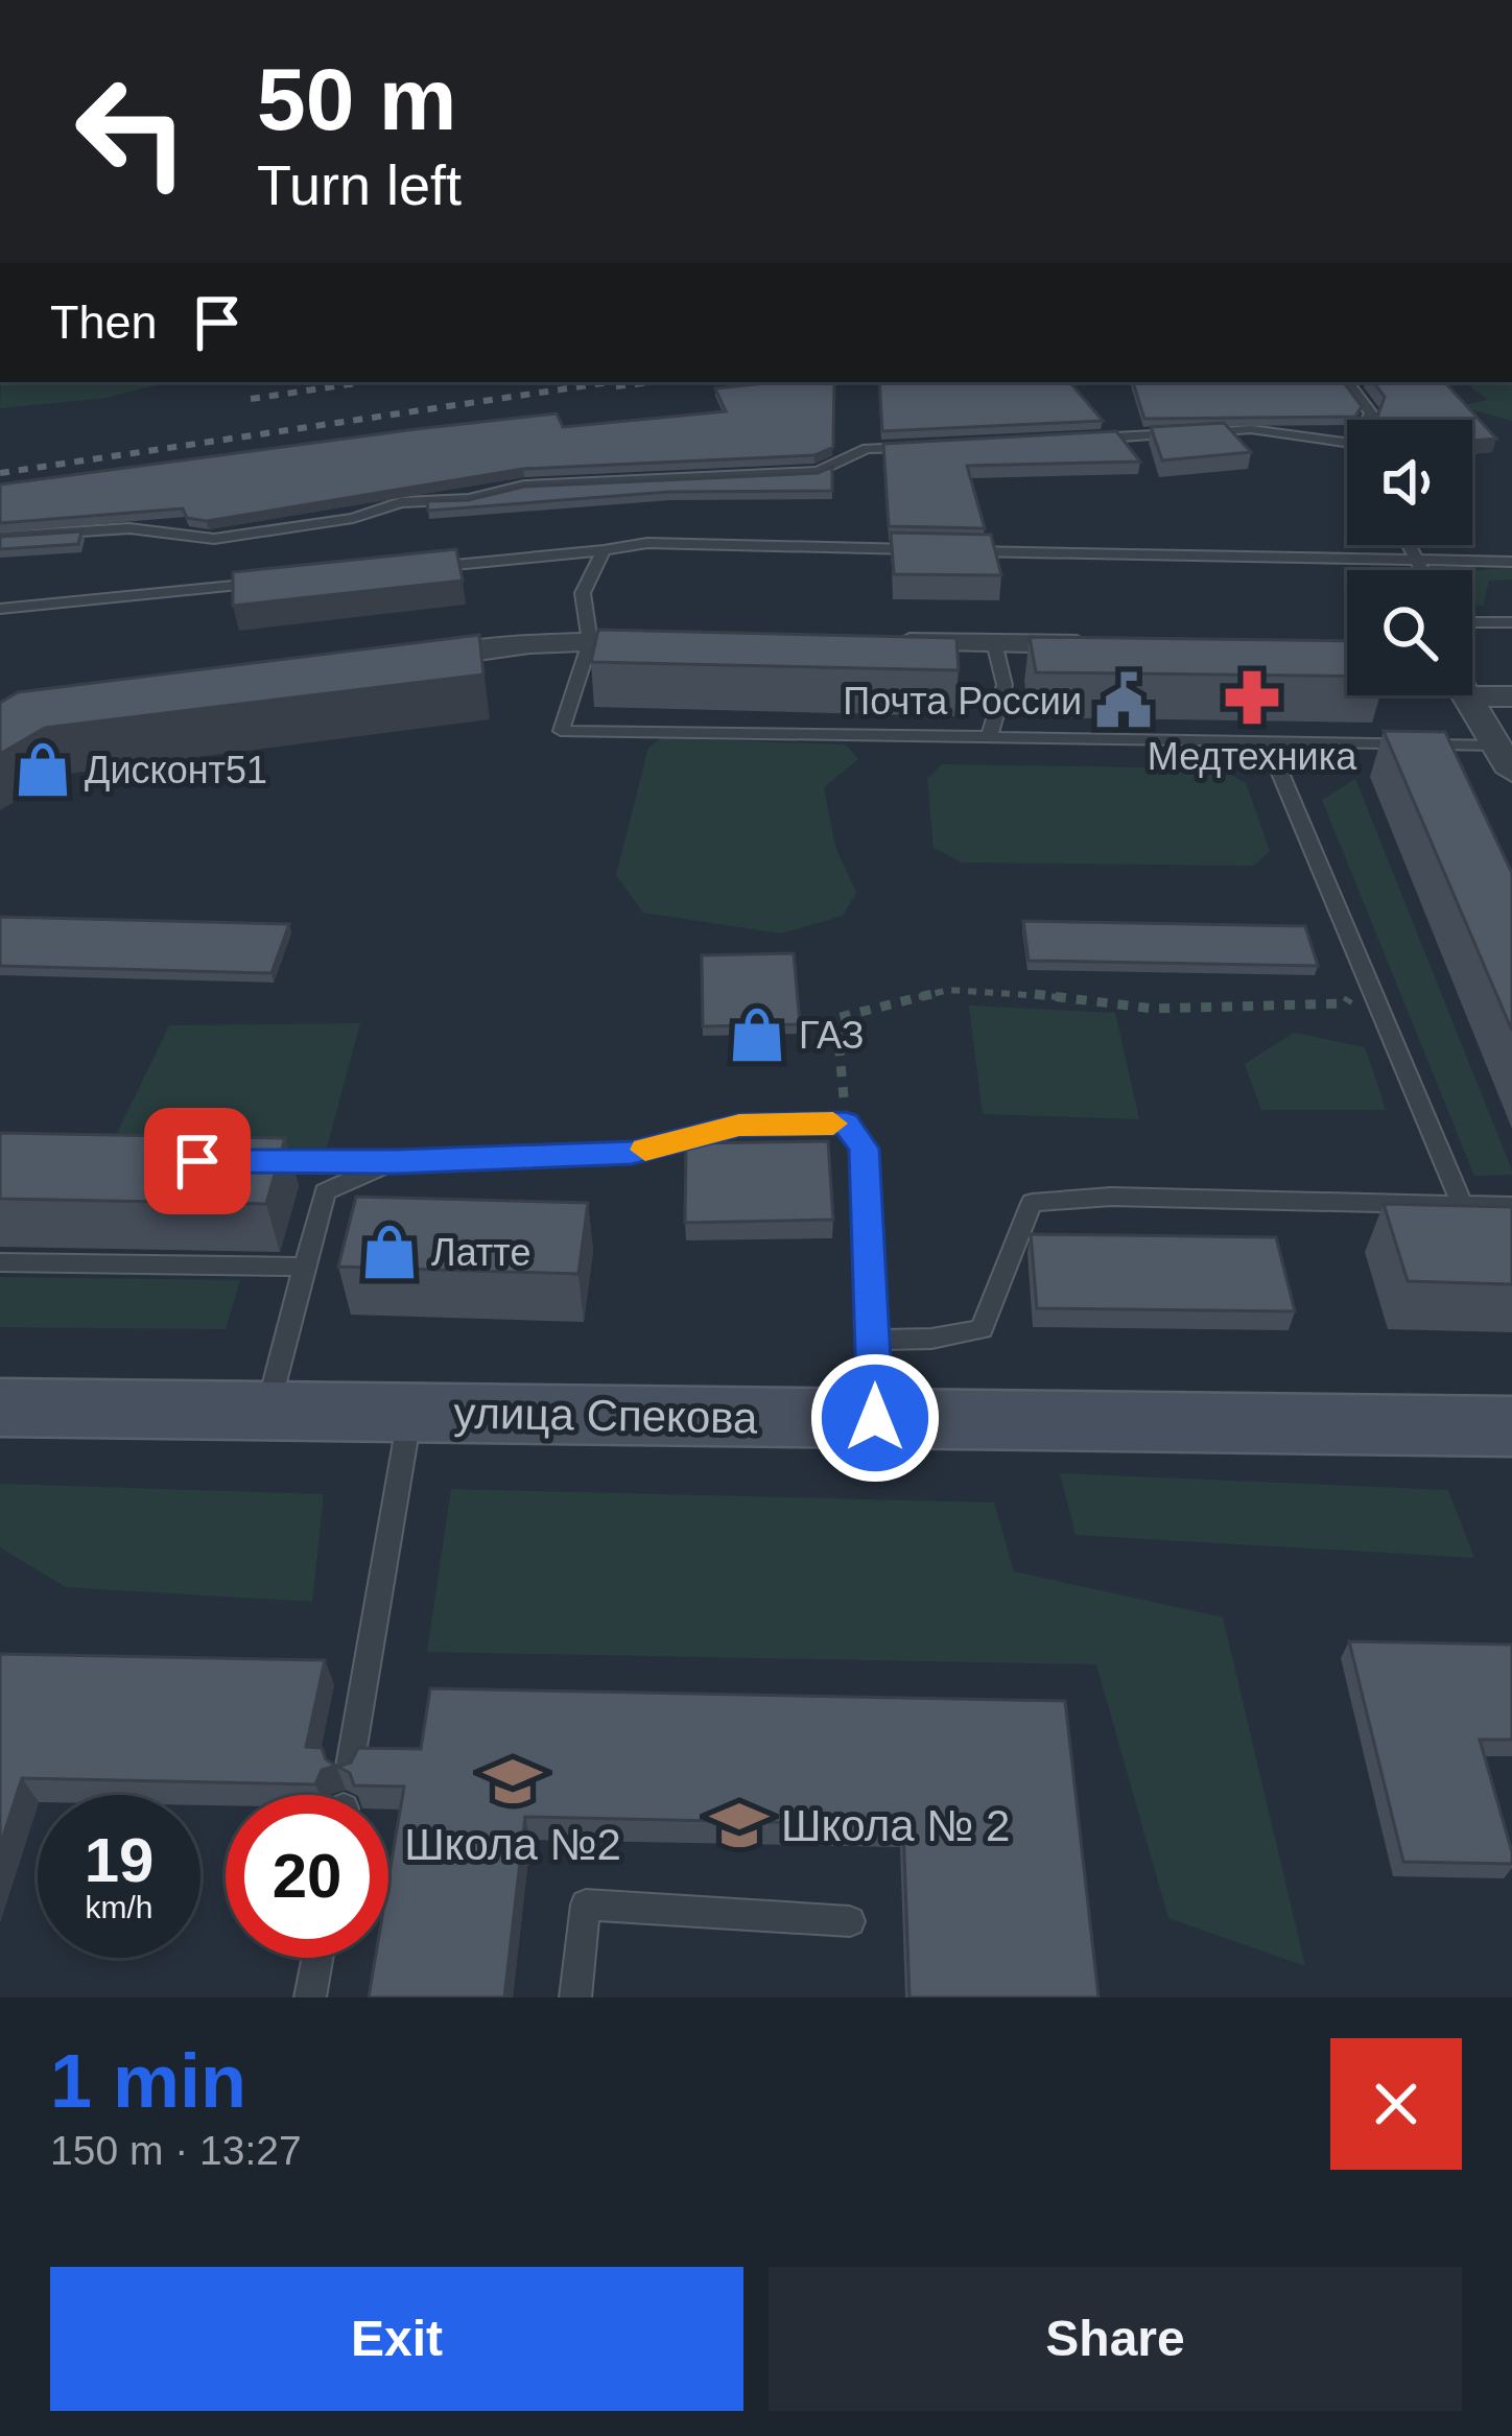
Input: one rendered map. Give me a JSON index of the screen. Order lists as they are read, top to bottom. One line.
{"streets":{"main road":["улица Спекова"]},"places":{"pharmacy":["Медтехника"],"public building":["Почта России"],"shop":["Дисконт51","ГАЗ","Латте"],"school or university":["Школа №2","Школа № 2"]},"page":{"turn":["50 m","Turn left"],"then":"Then","speed":"19 km/h","limit":"20","heading":["1 min","150 m · 13:27"],"buttons":["Exit","Share"]}}
